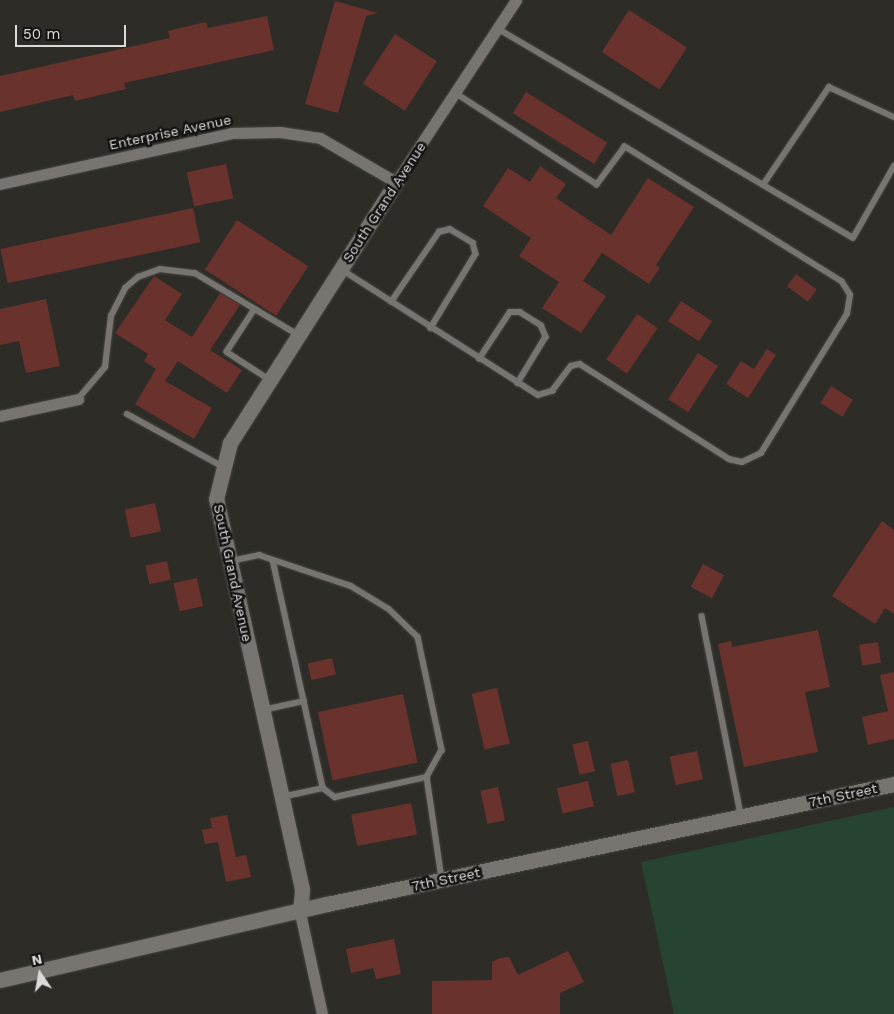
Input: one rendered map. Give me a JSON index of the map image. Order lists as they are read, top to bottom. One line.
{"streets":{"street":["Enterprise Avenue","South Grand Avenue","7th Street"]},"crossings":[["Enterprise Avenue","South Grand Avenue"],["South Grand Avenue","7th Street"]],"scale_bar":"50 m","north":"top"}
